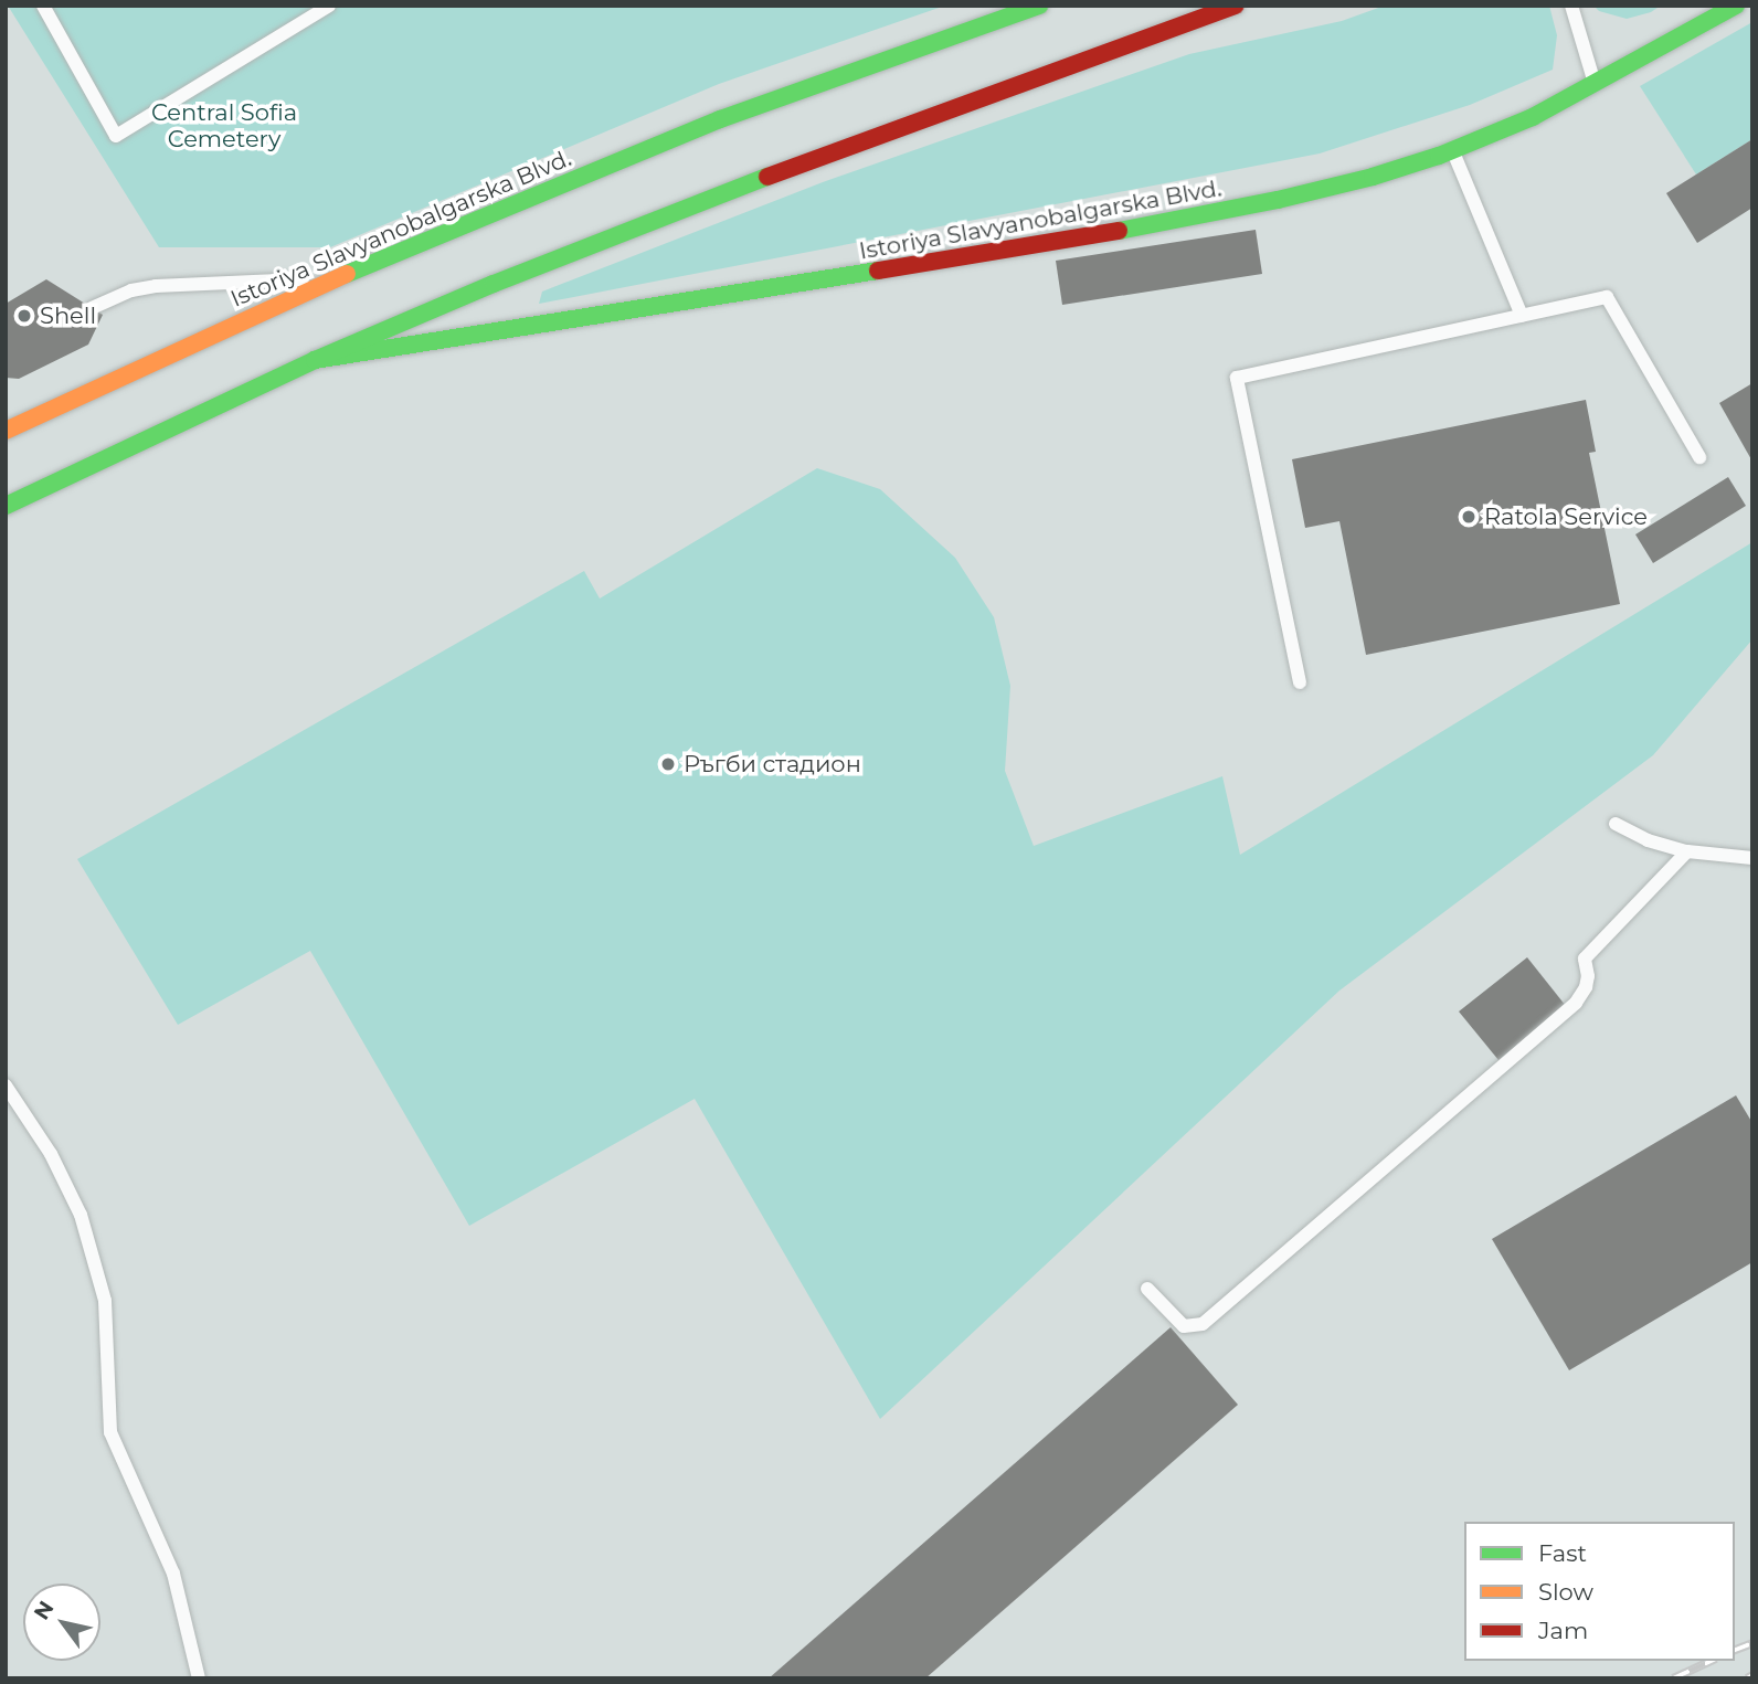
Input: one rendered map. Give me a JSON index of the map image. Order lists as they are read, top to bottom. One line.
{"streets":{"main road":["Istoriya Slavyanobalgarska Blvd."]},"parks":["Central Sofia Cemetery"],"places":["Shell","Ratola Service","Ръгби стадион"],"legend":["Fast","Slow","Jam"],"north":"top left"}
